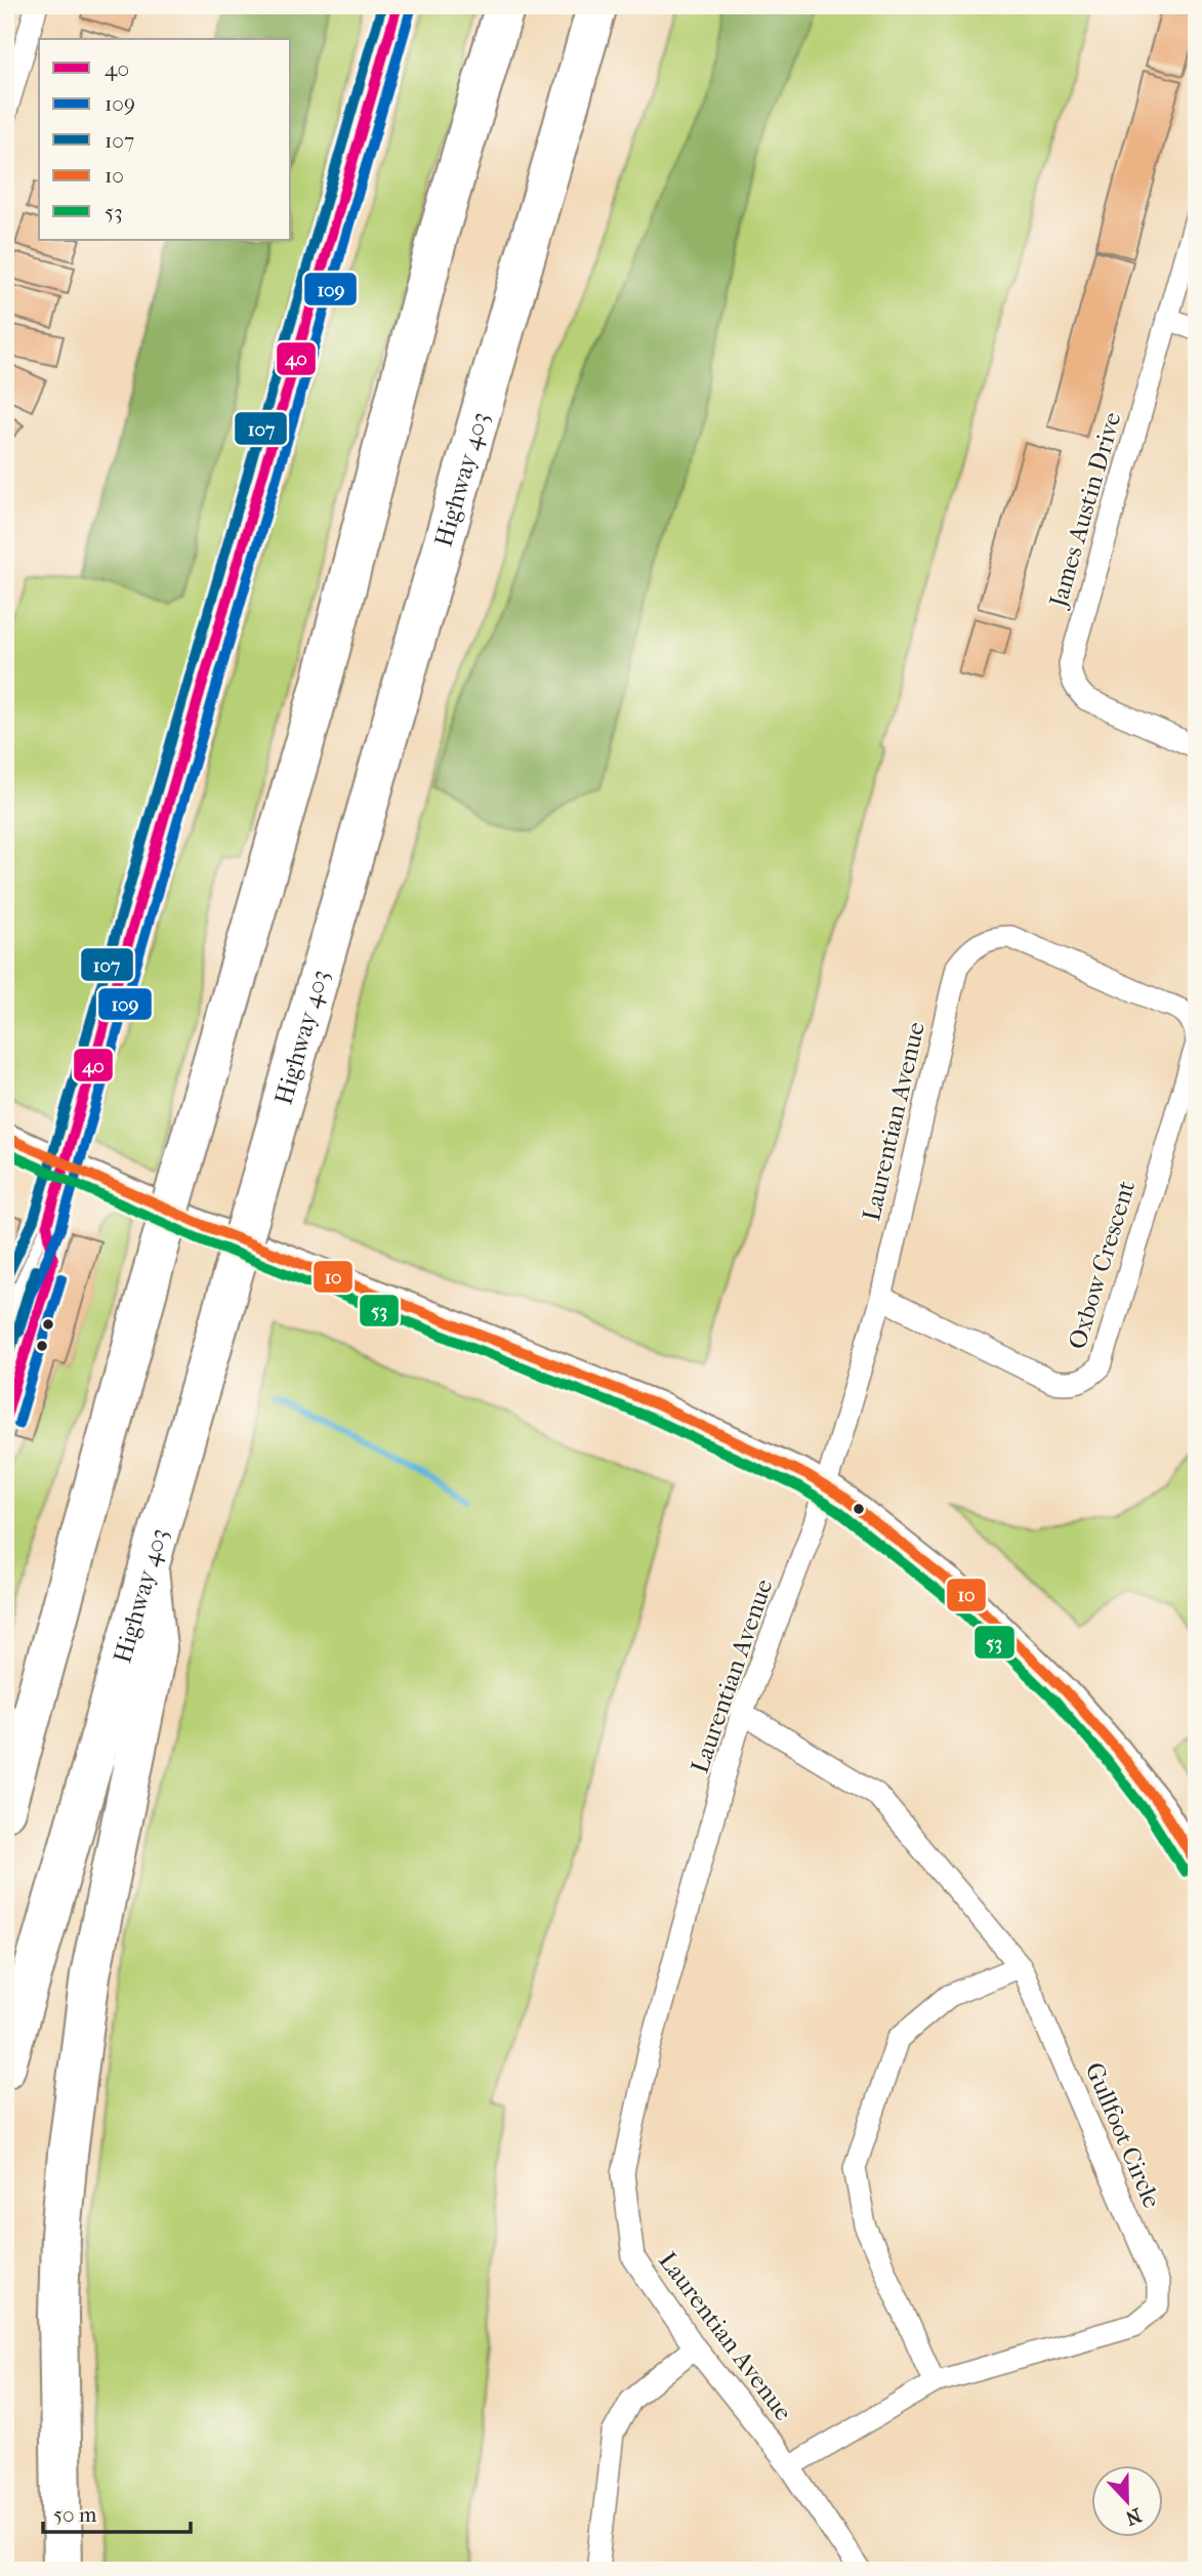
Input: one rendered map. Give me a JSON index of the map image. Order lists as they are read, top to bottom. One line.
{"streets":{"highway":["Highway 403"],"street":["James Austin Drive","Laurentian Avenue","Oxbow Crescent","Gullfoot Circle"]},"crossings":[["Laurentian Avenue","Oxbow Crescent"],["Laurentian Avenue","Gullfoot Circle"]],"lines":["transit line 40","transit line 107","transit line 109","transit line 10","transit line 53"],"legend":["40","109","107","10","53"],"scale_bar":"50 m","north":"bottom"}
